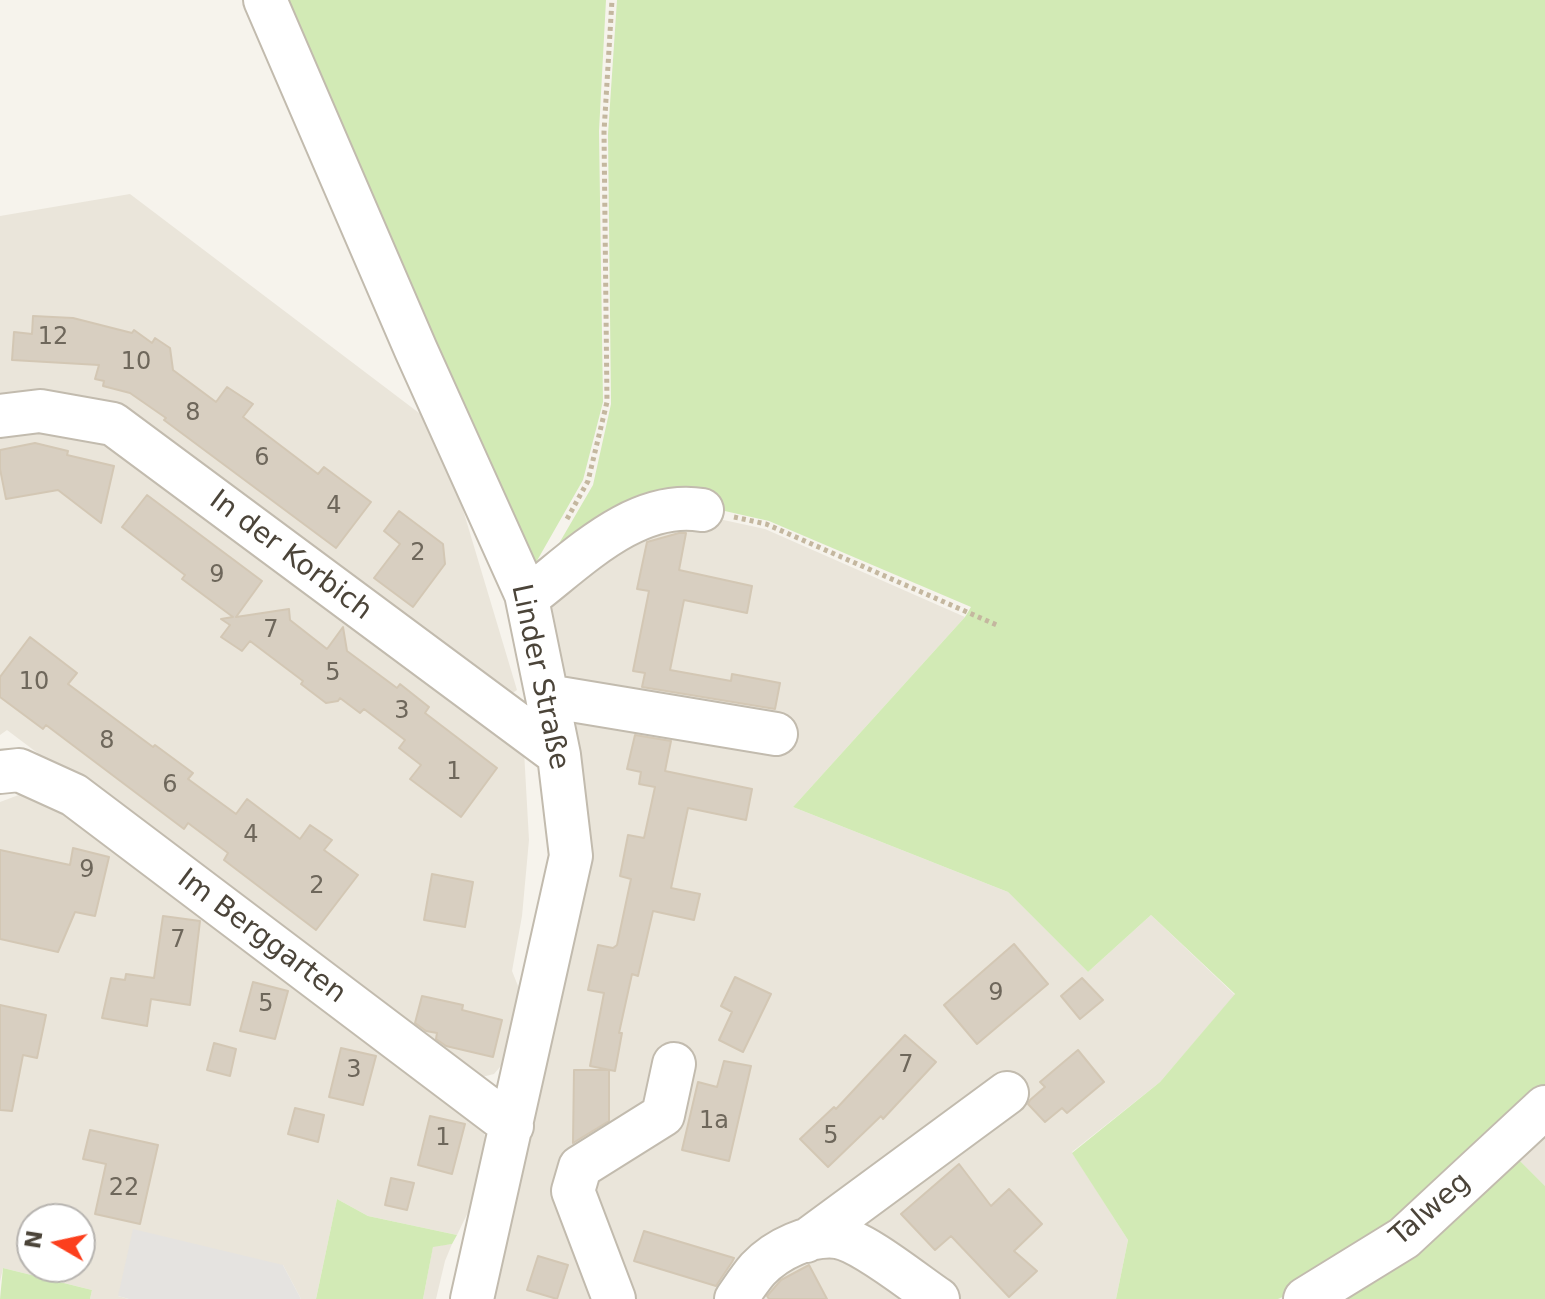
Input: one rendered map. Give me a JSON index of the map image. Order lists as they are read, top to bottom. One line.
{"streets":{"street":["In der Korbich","Linder Straße","Im Berggarten","Talweg"]},"crossings":[["In der Korbich","Linder Straße"],["Linder Straße","Im Berggarten"]],"house_numbers":["12","10","8","6","4","2","9","7","5","10","3","8","1","6","4","9","2","7","9","5","7","3","1a","5","1","22"],"north":"left"}
